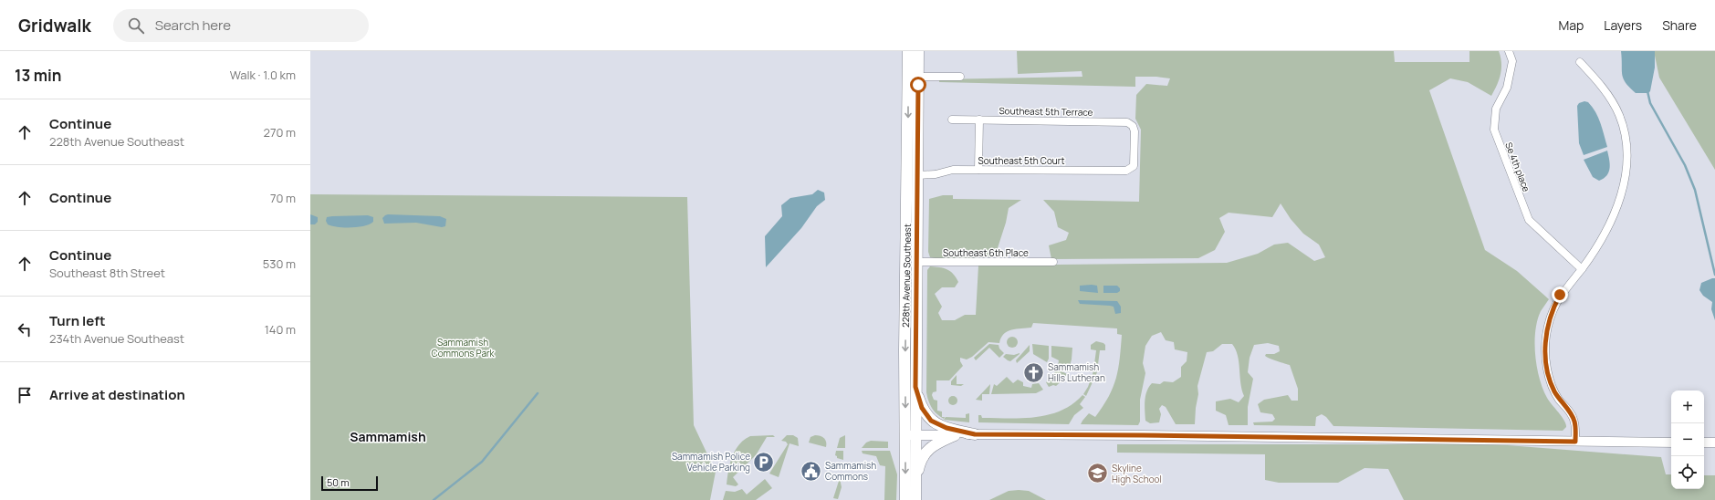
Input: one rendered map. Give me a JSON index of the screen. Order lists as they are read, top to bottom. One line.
{"streets":{"main road":["228th Avenue Southeast"],"street":["Southeast 5th Terrace","Southeast 5th Court","Se 4th place","Southeast 6th Place"]},"crossings":[["Southeast 5th Terrace","Southeast 5th Court"],["Southeast 5th Court","228th Avenue Southeast"],["Southeast 6th Place","228th Avenue Southeast"]],"districts":["Sammamish"],"parks":["Sammamish Commons Park"],"places":{"church":["Sammamish Hills Lutheran"],"parking":["Sammamish Police Vehicle Parking"],"public building":["Sammamish Commons"],"school or university":["Skyline High School"]},"scale_bar":"50 m","page":{"header":"Gridwalk","search":"Search here","nav":["Map","Layers","Share"],"heading":["13 min","Walk · 1.0 km"],"list":[["Continue","228th Avenue Southeast","270 m"],["Continue","70 m"],["Continue","Southeast 8th Street","530 m"],["Turn left","234th Avenue Southeast","140 m"],"Arrive at destination"],"map_buttons":["+","−"],"scale":"50 m"}}
